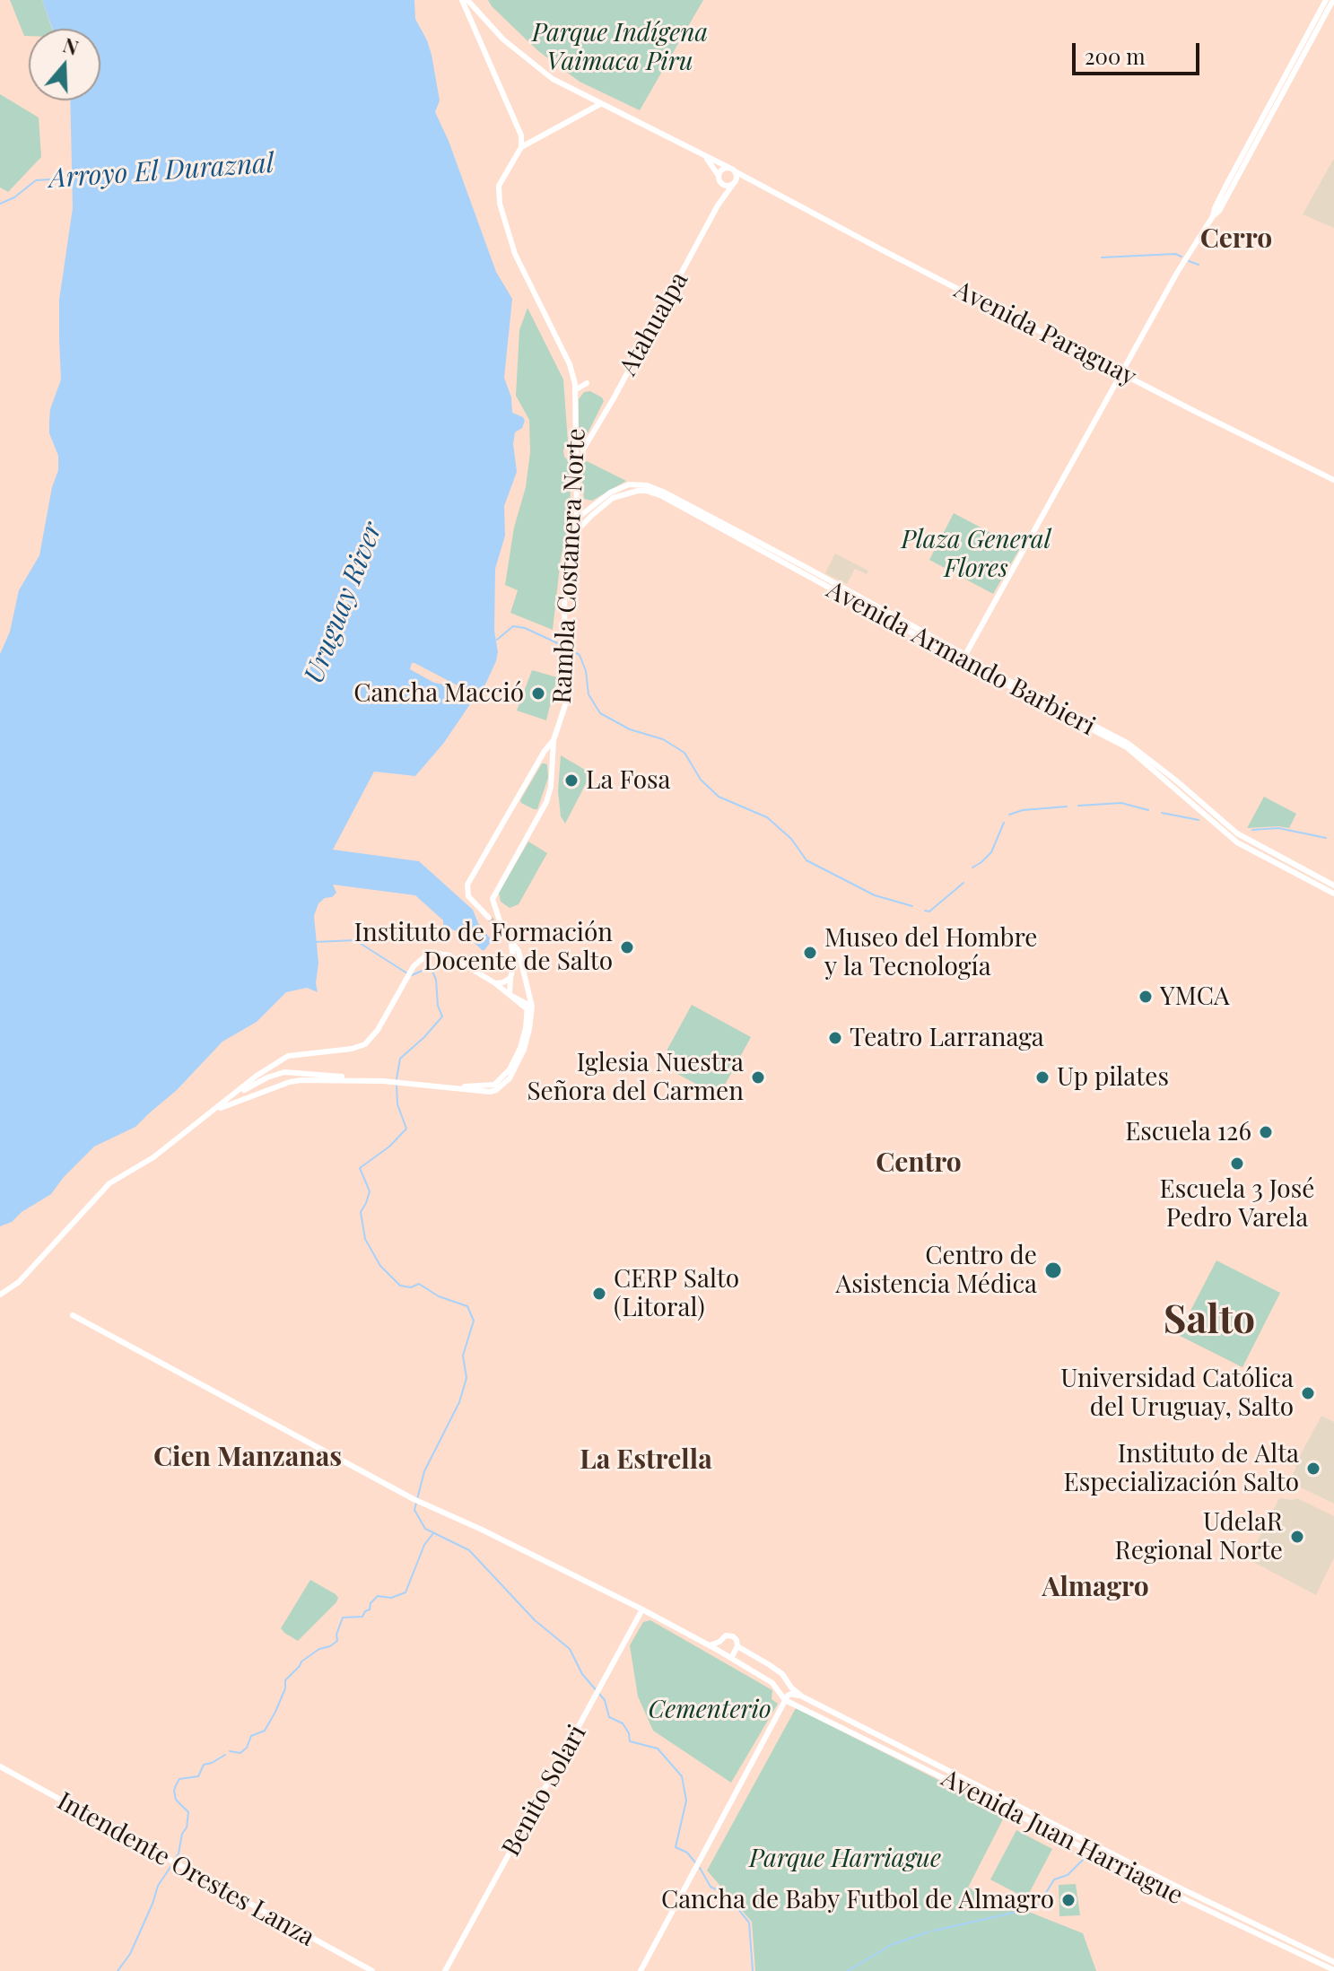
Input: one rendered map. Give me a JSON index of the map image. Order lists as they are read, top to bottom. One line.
{"streets":{"street":["Atahualpa","Avenida Paraguay","Rambla Costanera Norte","Avenida Armando Barbieri","Benito Solari","Avenida Juan Harriague","Intendente Orestes Lanza"]},"crossings":[["Atahualpa","Avenida Paraguay"],["Atahualpa","Rambla Costanera Norte"],["Rambla Costanera Norte","Avenida Armando Barbieri"],["Benito Solari","Avenida Juan Harriague"]],"districts":["Cerro","Centro","Salto","Cien Manzanas","La Estrella","Almagro"],"water":["Arroyo El Duraznal","Uruguay River"],"parks":["Parque Indígena Vaimaca Piru","Plaza General Flores","Cementerio","Parque Harriague"],"places":["Cancha Macció","La Fosa","Instituto de Formación Docente de Salto","Museo del Hombre y la Tecnología","YMCA","Teatro Larranaga","Iglesia Nuestra Señora del Carmen","Up pilates","Escuela 126","Escuela 3 José Pedro Varela","Centro de Asistencia Médica","CERP Salto (Litoral)","Universidad Católica del Uruguay, Salto","Instituto de Alta Especialización Salto","UdelaR Regional Norte","Cancha de Baby Futbol de Almagro"],"scale_bar":"200 m","north":"top"}
